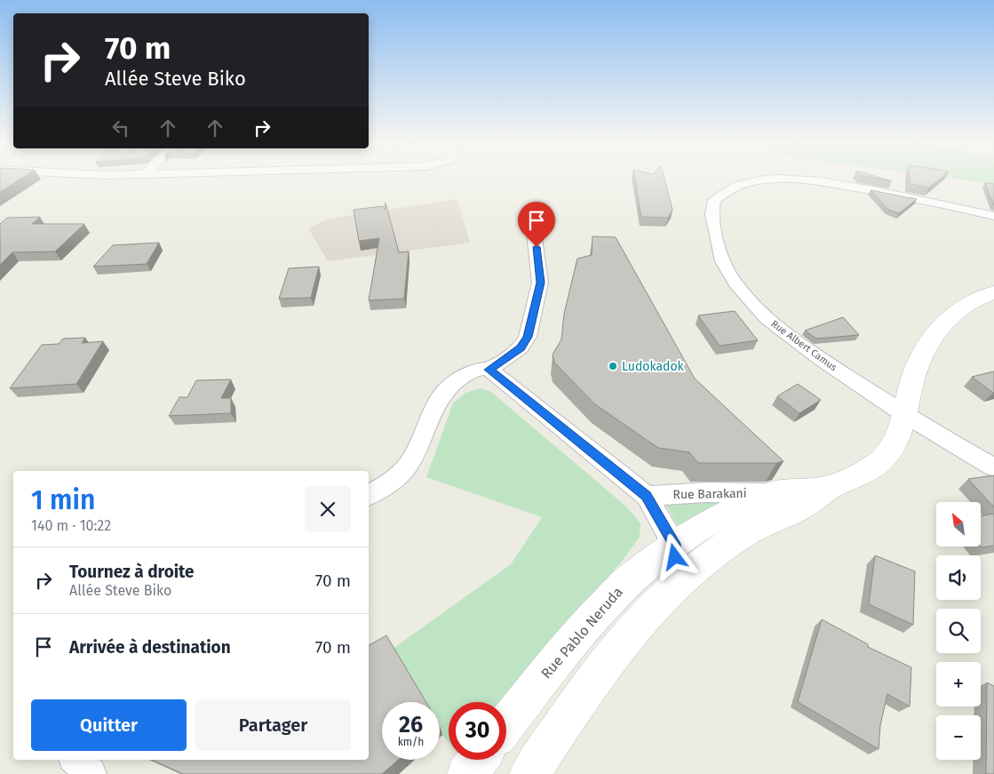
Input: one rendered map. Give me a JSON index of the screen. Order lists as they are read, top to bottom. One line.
{"streets":{"main road":["Rue Pablo Neruda"],"street":["Rue Albert Camus","Rue Barakani"]},"crossings":[["Rue Albert Camus","Rue Pablo Neruda"],["Rue Barakani","Rue Pablo Neruda"]],"places":["Ludokadok"],"north":"top left","page":{"turn":["70 m","Allée Steve Biko"],"heading":["1 min","140 m · 10:22"],"map_buttons":["+","−"],"list":[{"name":"Tournez à droite","note":"Allée Steve Biko","value":"70 m"},{"name":"Arrivée à destination","value":"70 m"}],"buttons":["Quitter","Partager"],"speed":"26 km/h","limit":"30"}}
